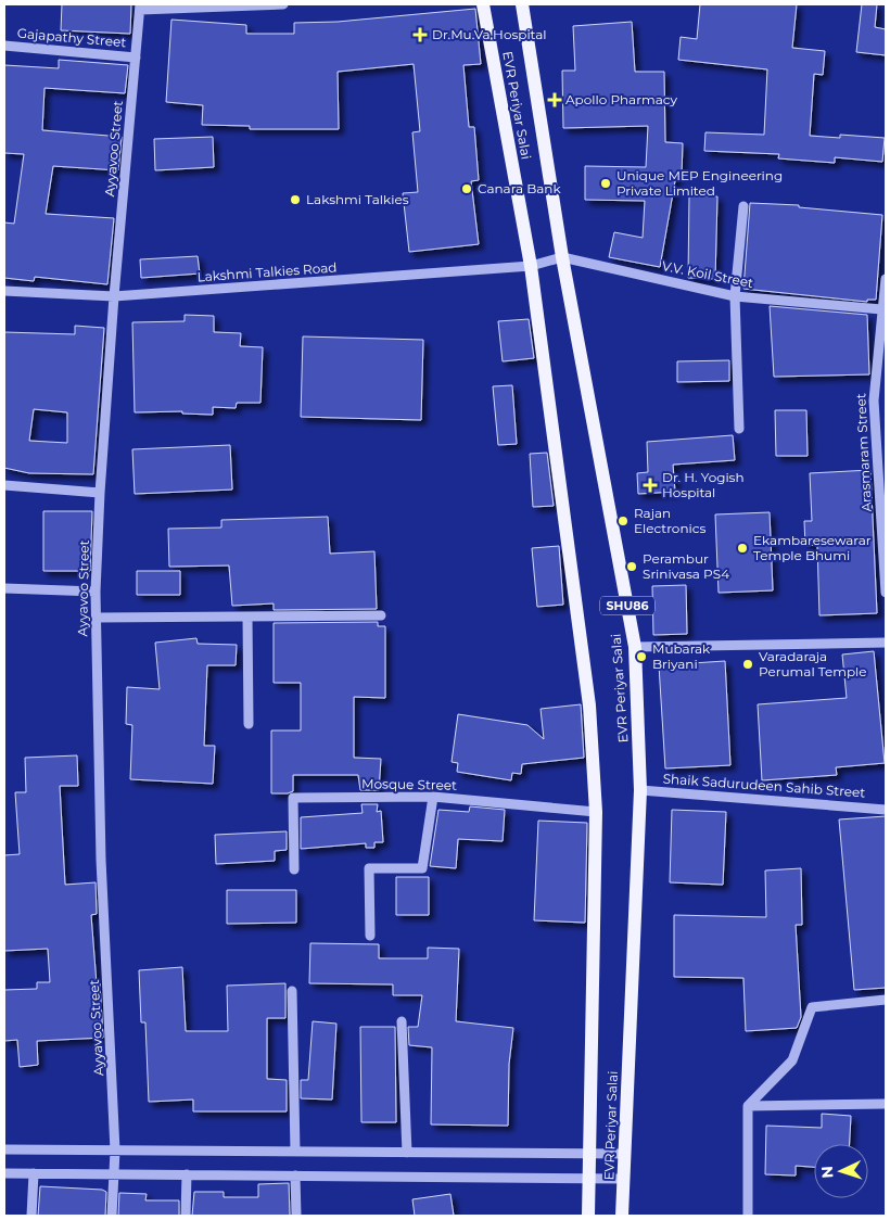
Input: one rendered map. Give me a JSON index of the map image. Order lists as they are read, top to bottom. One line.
{"streets":{"main road":["EVR Periyar Salai","SHU86"],"street":["Gajapathy Street","Ayyavoo Street","Lakshmi Talkies Road","V.V. Koil Street","Arasmaram Street","Mosque Street","Shaik Sadurudeen Sahib Street"]},"crossings":[["Gajapathy Street","Ayyavoo Street"],["EVR Periyar Salai","Lakshmi Talkies Road"],["EVR Periyar Salai","V.V. Koil Street"],["EVR Periyar Salai","Mosque Street"],["EVR Periyar Salai","Shaik Sadurudeen Sahib Street"],["Ayyavoo Street","Lakshmi Talkies Road"],["Lakshmi Talkies Road","V.V. Koil Street"],["V.V. Koil Street","Arasmaram Street"]],"places":{"health":["Dr.Mu.Va.Hospital","Apollo Pharmacy","Dr. H. Yogish Hospital"],"other":["Unique MEP Engineering Private Limited","Canara Bank","Lakshmi Talkies","Rajan Electronics","Ekambaresewarar Temple Bhumi","Perambur Srinivasa PS4","Mubarak Briyani","Varadaraja Perumal Temple"]},"north":"left"}
